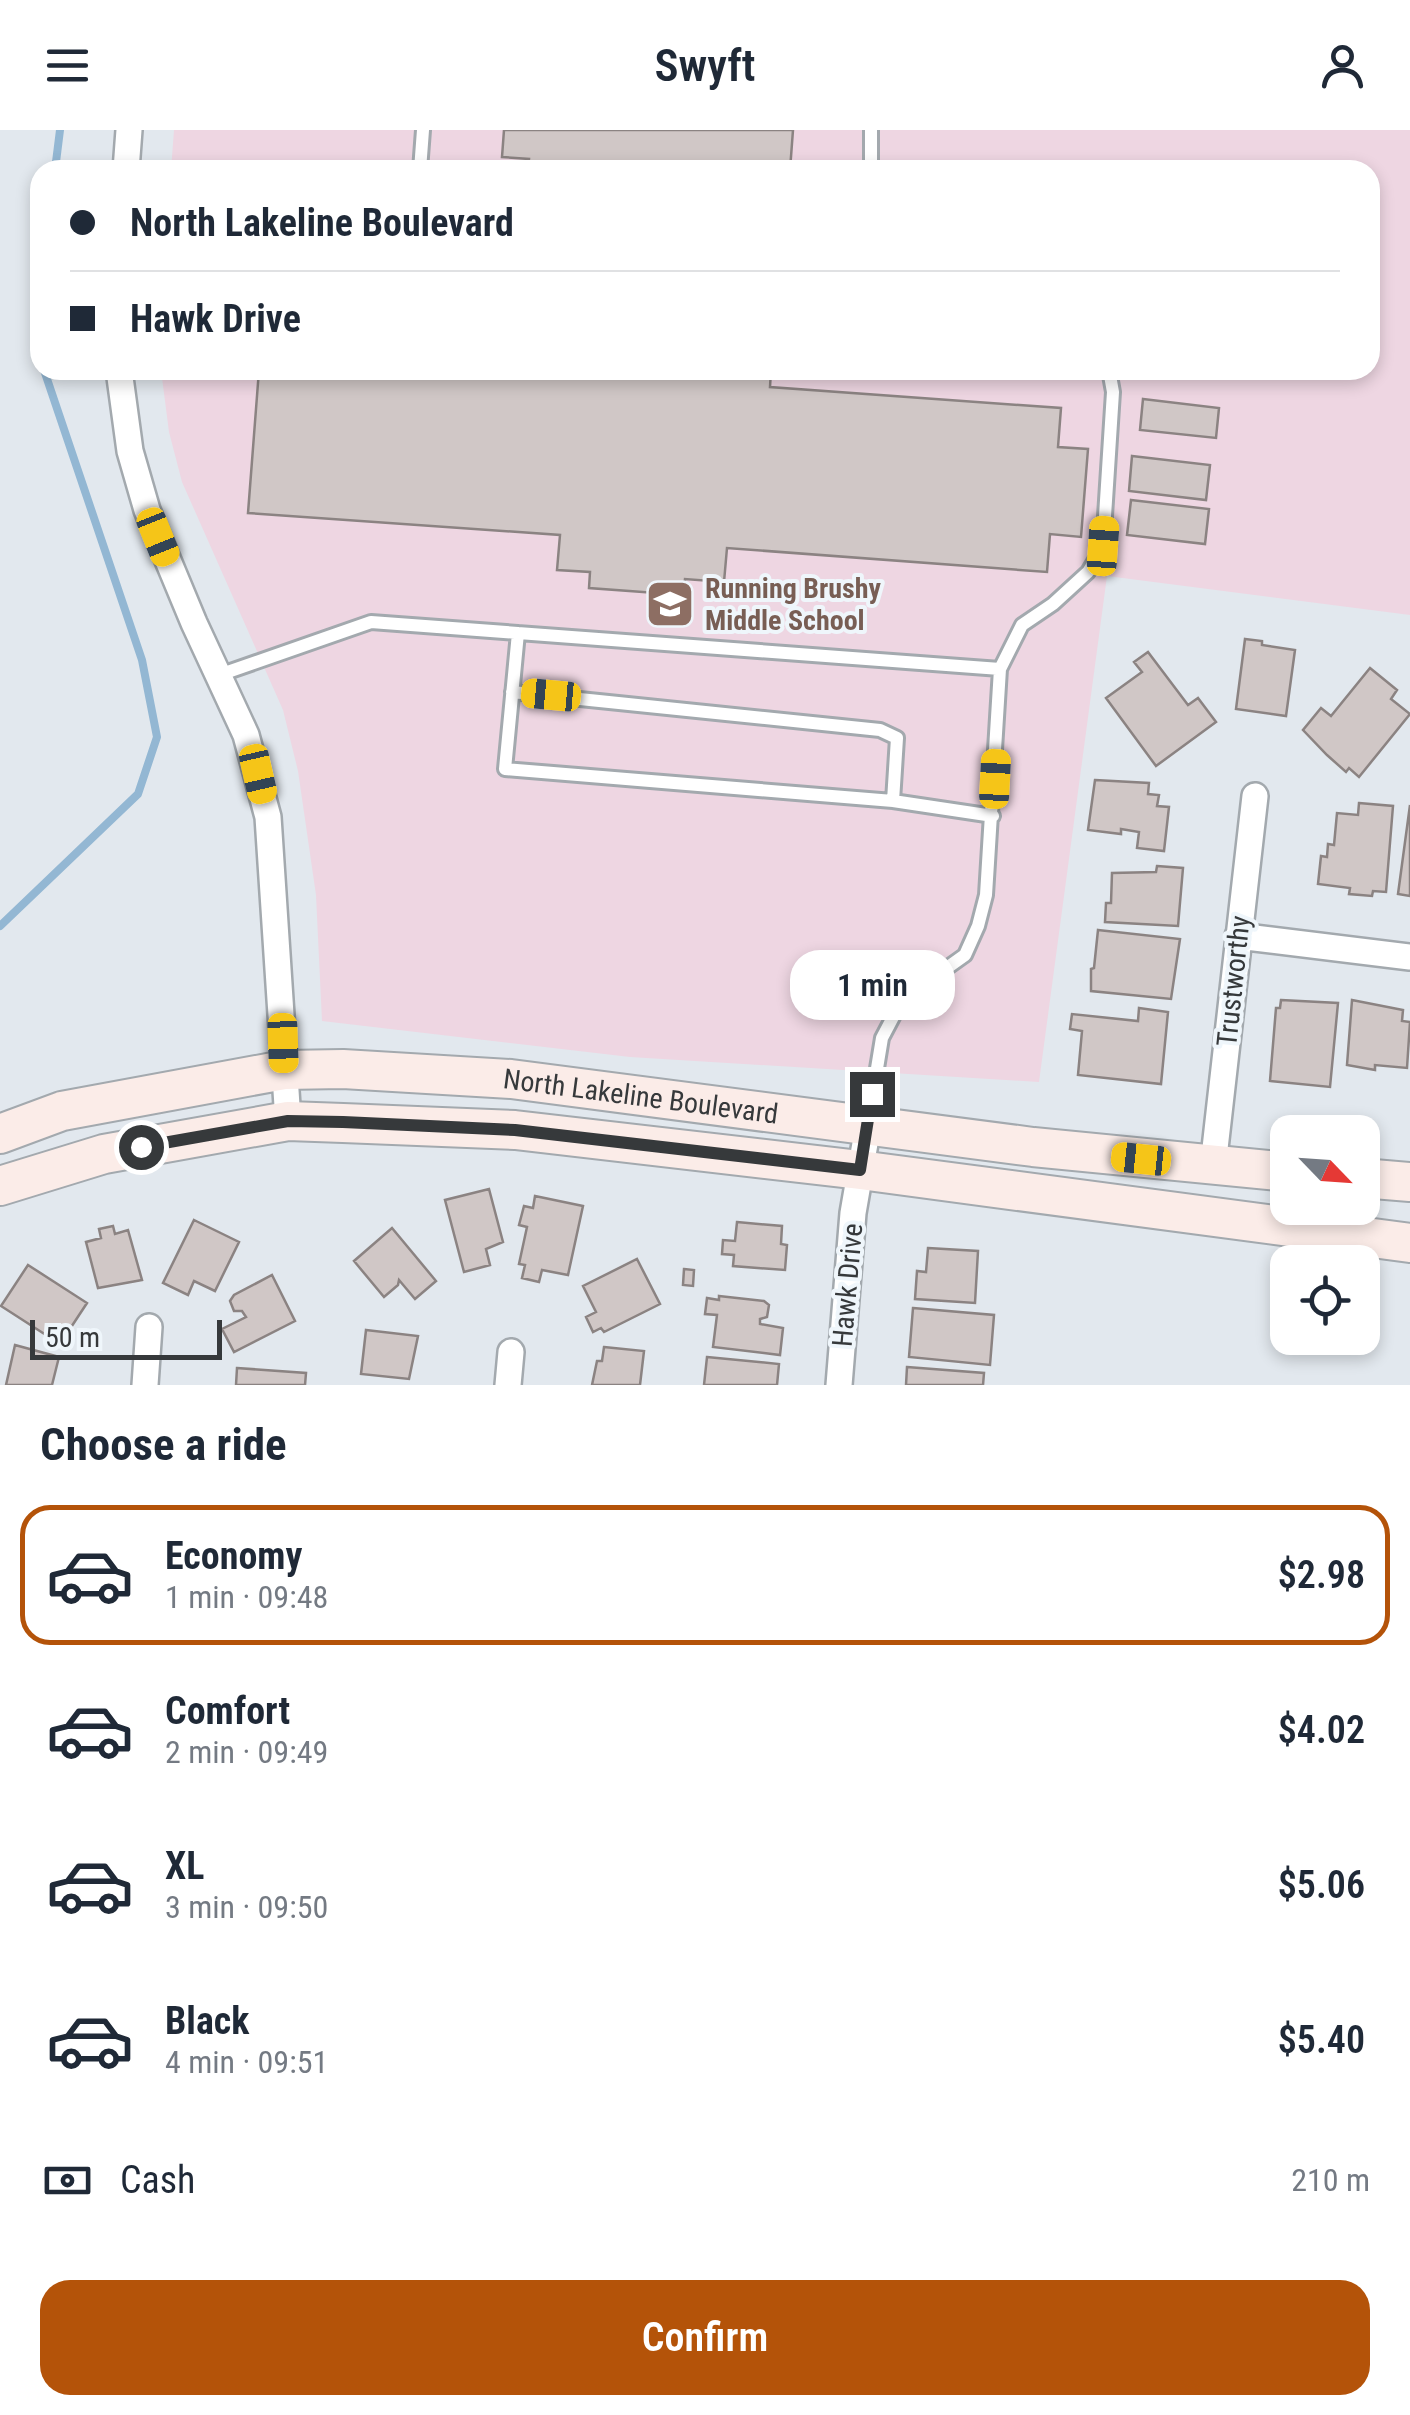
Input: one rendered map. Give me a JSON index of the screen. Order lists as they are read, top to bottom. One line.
{"streets":{"main road":["North Lakeline Boulevard"],"street":["Trustworthy","Hawk Drive"]},"crossings":[["Trustworthy","North Lakeline Boulevard"],["North Lakeline Boulevard","Hawk Drive"]],"places":{"school or university":["Running Brushy Middle School"]},"scale_bar":"50 m","north":"bottom right","page":{"header":"Swyft","banner":["North Lakeline Boulevard","Hawk Drive"],"bubble":"1 min","scale":"50 m","heading":"Choose a ride","list":[{"name":"Economy","note":"1 min · 09:48","value":"$2.98"},{"name":"Comfort","note":"2 min · 09:49","value":"$4.02"},{"name":"XL","note":"3 min · 09:50","value":"$5.06"},{"name":"Black","note":"4 min · 09:51","value":"$5.40"}],"pay":["Cash","210 m"],"buttons":"Confirm"}}
